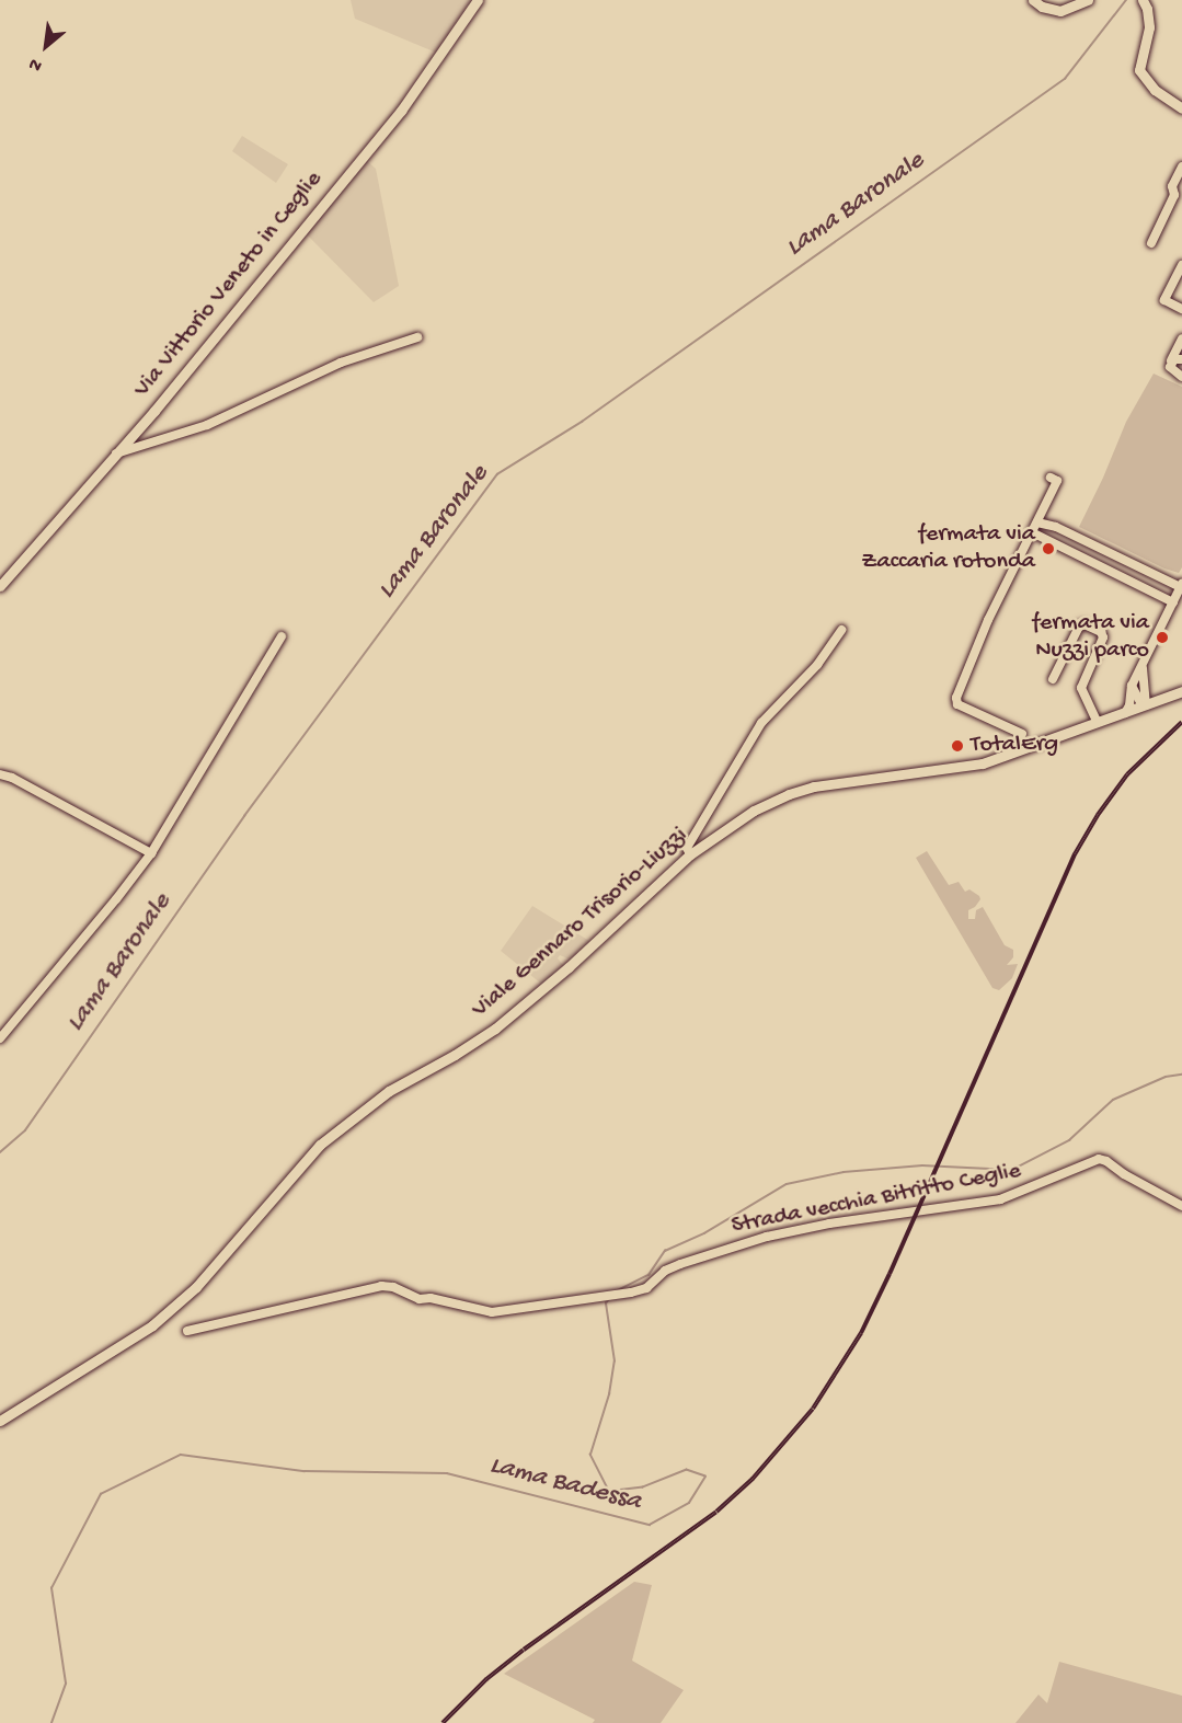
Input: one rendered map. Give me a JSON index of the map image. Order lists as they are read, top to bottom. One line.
{"streets":{"main road":["Via Vittorio Veneto in Ceglie","Viale Gennaro Trisorio-Liuzzi"],"street":["Strada vecchia Bitritto Ceglie"]},"water":["Lama Baronale","Lama Badessa"],"places":["fermata via Zaccaria rotonda","fermata via Nuzzi parco","TotalErg"],"north":"bottom left"}
